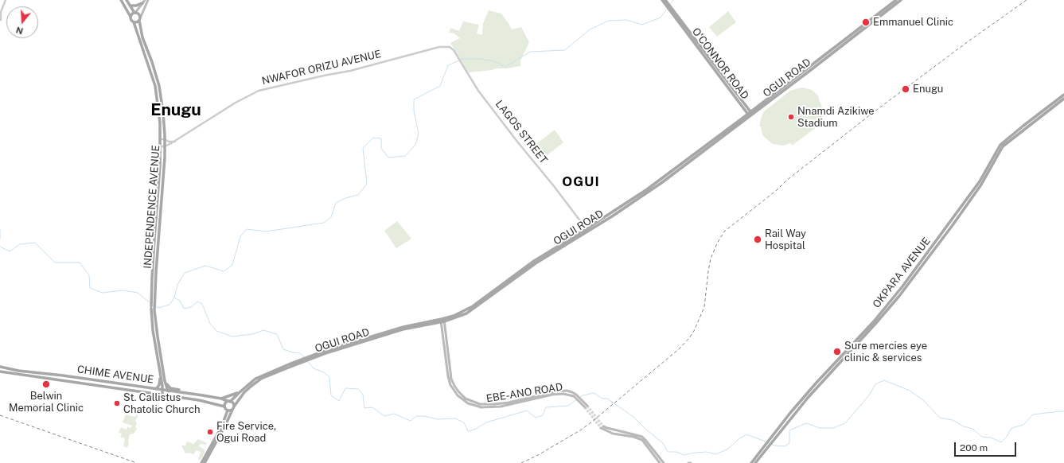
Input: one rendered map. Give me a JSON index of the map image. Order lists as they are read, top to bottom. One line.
{"streets":{"main road":["O'CONNOR ROAD","OGUI ROAD","INDEPENDENCE AVENUE","OKPARA AVENUE","CHIME AVENUE","EBE-ANO ROAD"],"street":["NWAFOR ORIZU AVENUE","LAGOS STREET"]},"crossings":[["O'CONNOR ROAD","OGUI ROAD"],["NWAFOR ORIZU AVENUE","LAGOS STREET"],["NWAFOR ORIZU AVENUE","INDEPENDENCE AVENUE"],["OGUI ROAD","LAGOS STREET"],["OGUI ROAD","CHIME AVENUE"],["OGUI ROAD","EBE-ANO ROAD"],["INDEPENDENCE AVENUE","CHIME AVENUE"]],"districts":["Enugu","OGUI"],"places":["Emmanuel Clinic","Enugu","Nnamdi Azikiwe Stadium","Rail Way Hospital","Sure mercies eye clinic & services","Belwin Memorial Clinic","St. Callistus Chatolic Church","Fire Service, Ogui Road"],"scale_bar":"200 m","north":"bottom"}
